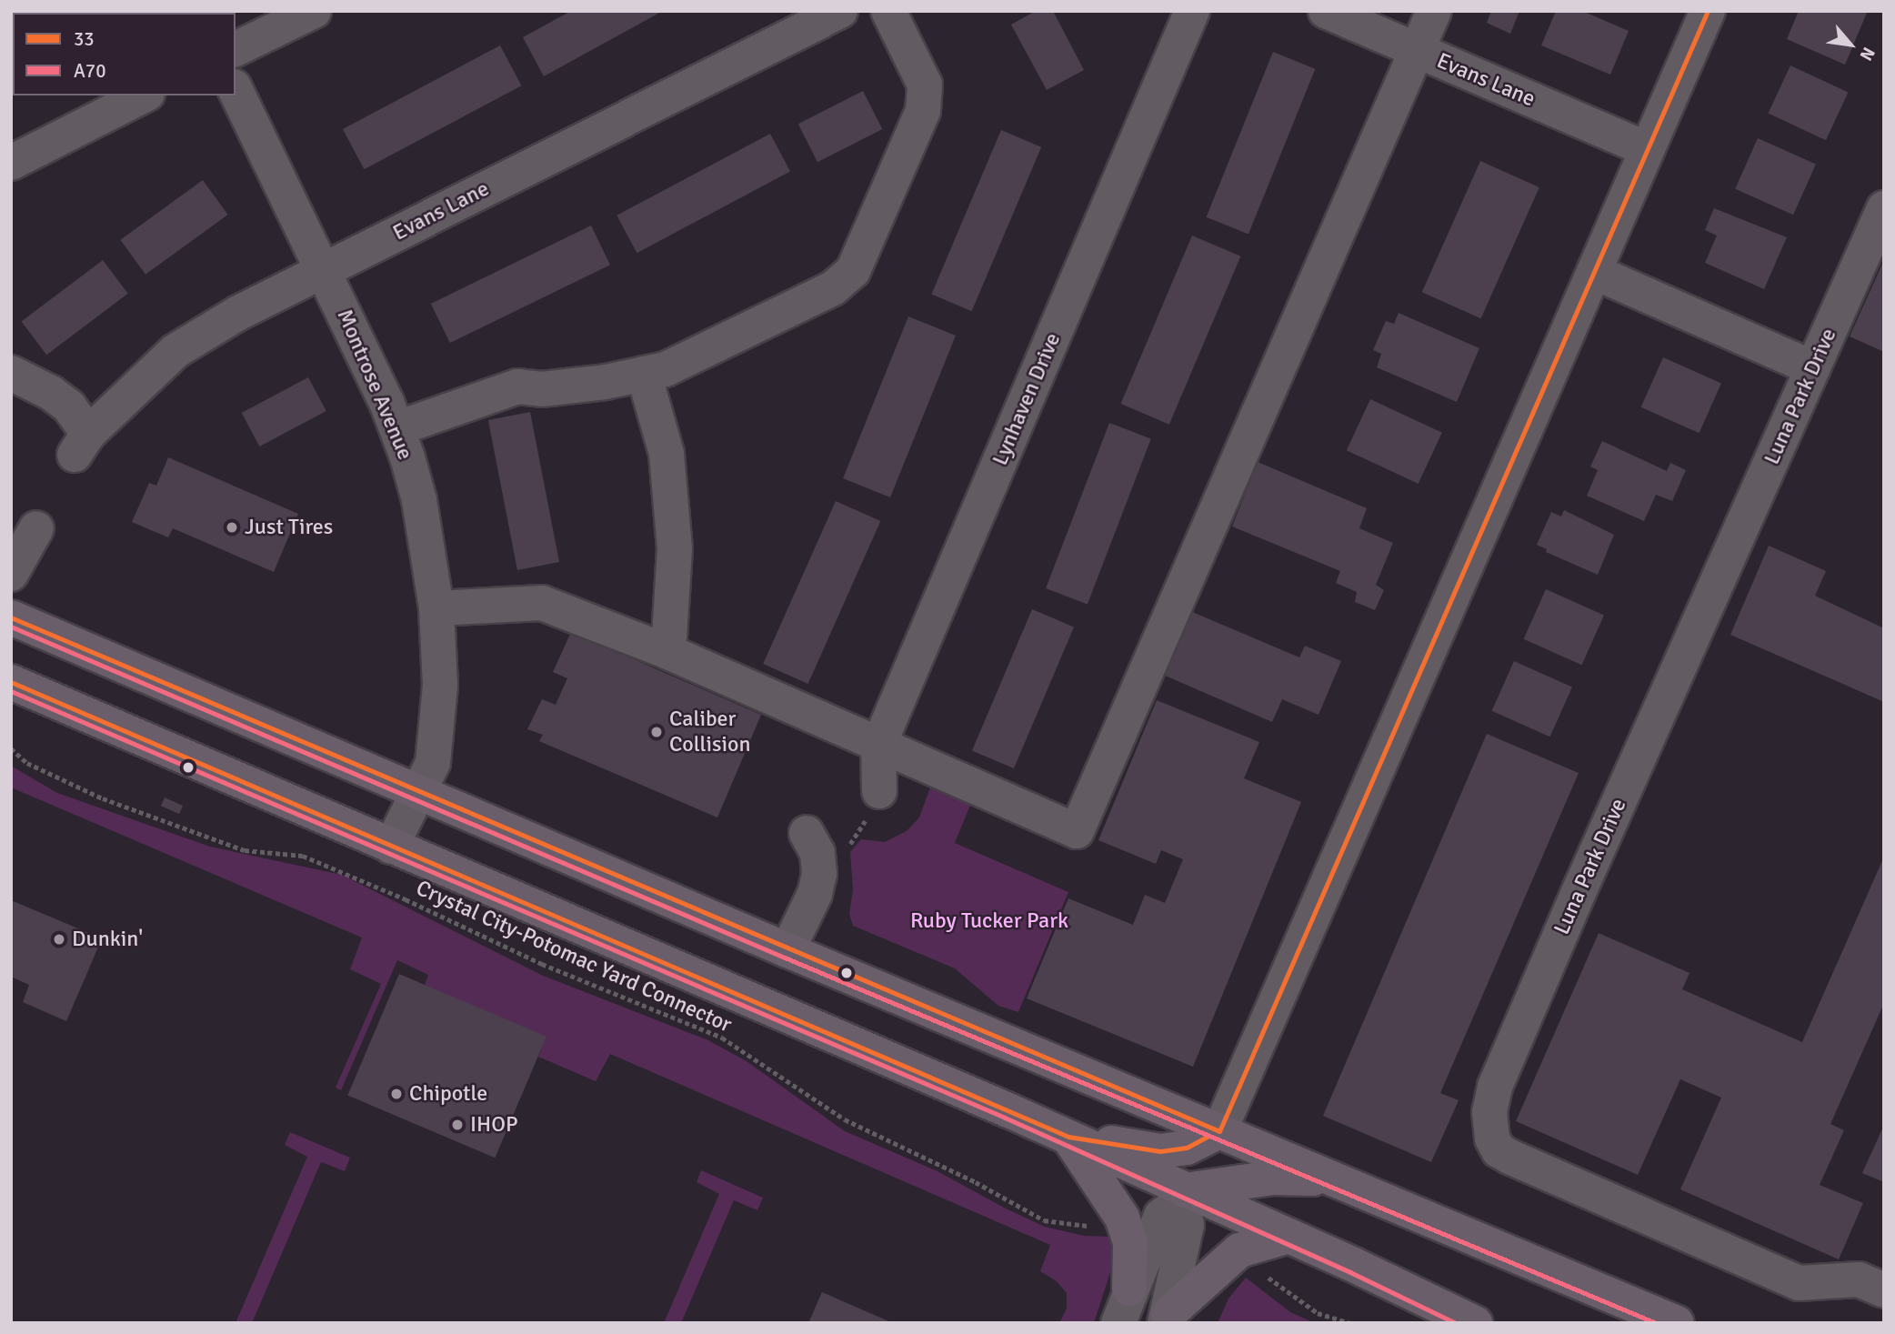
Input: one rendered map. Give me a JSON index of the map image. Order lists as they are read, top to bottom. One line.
{"streets":{"street":["Evans Lane","Montrose Avenue","Luna Park Drive","Lynhaven Drive"],"path":["Crystal City-Potomac Yard Connector"]},"crossings":[["Evans Lane","Montrose Avenue"]],"parks":["Ruby Tucker Park"],"places":["Just Tires","Caliber Collision","Dunkin'","Chipotle","IHOP"],"lines":["transit line 33","transit line A70"],"legend":["33","A70"],"north":"bottom right"}
